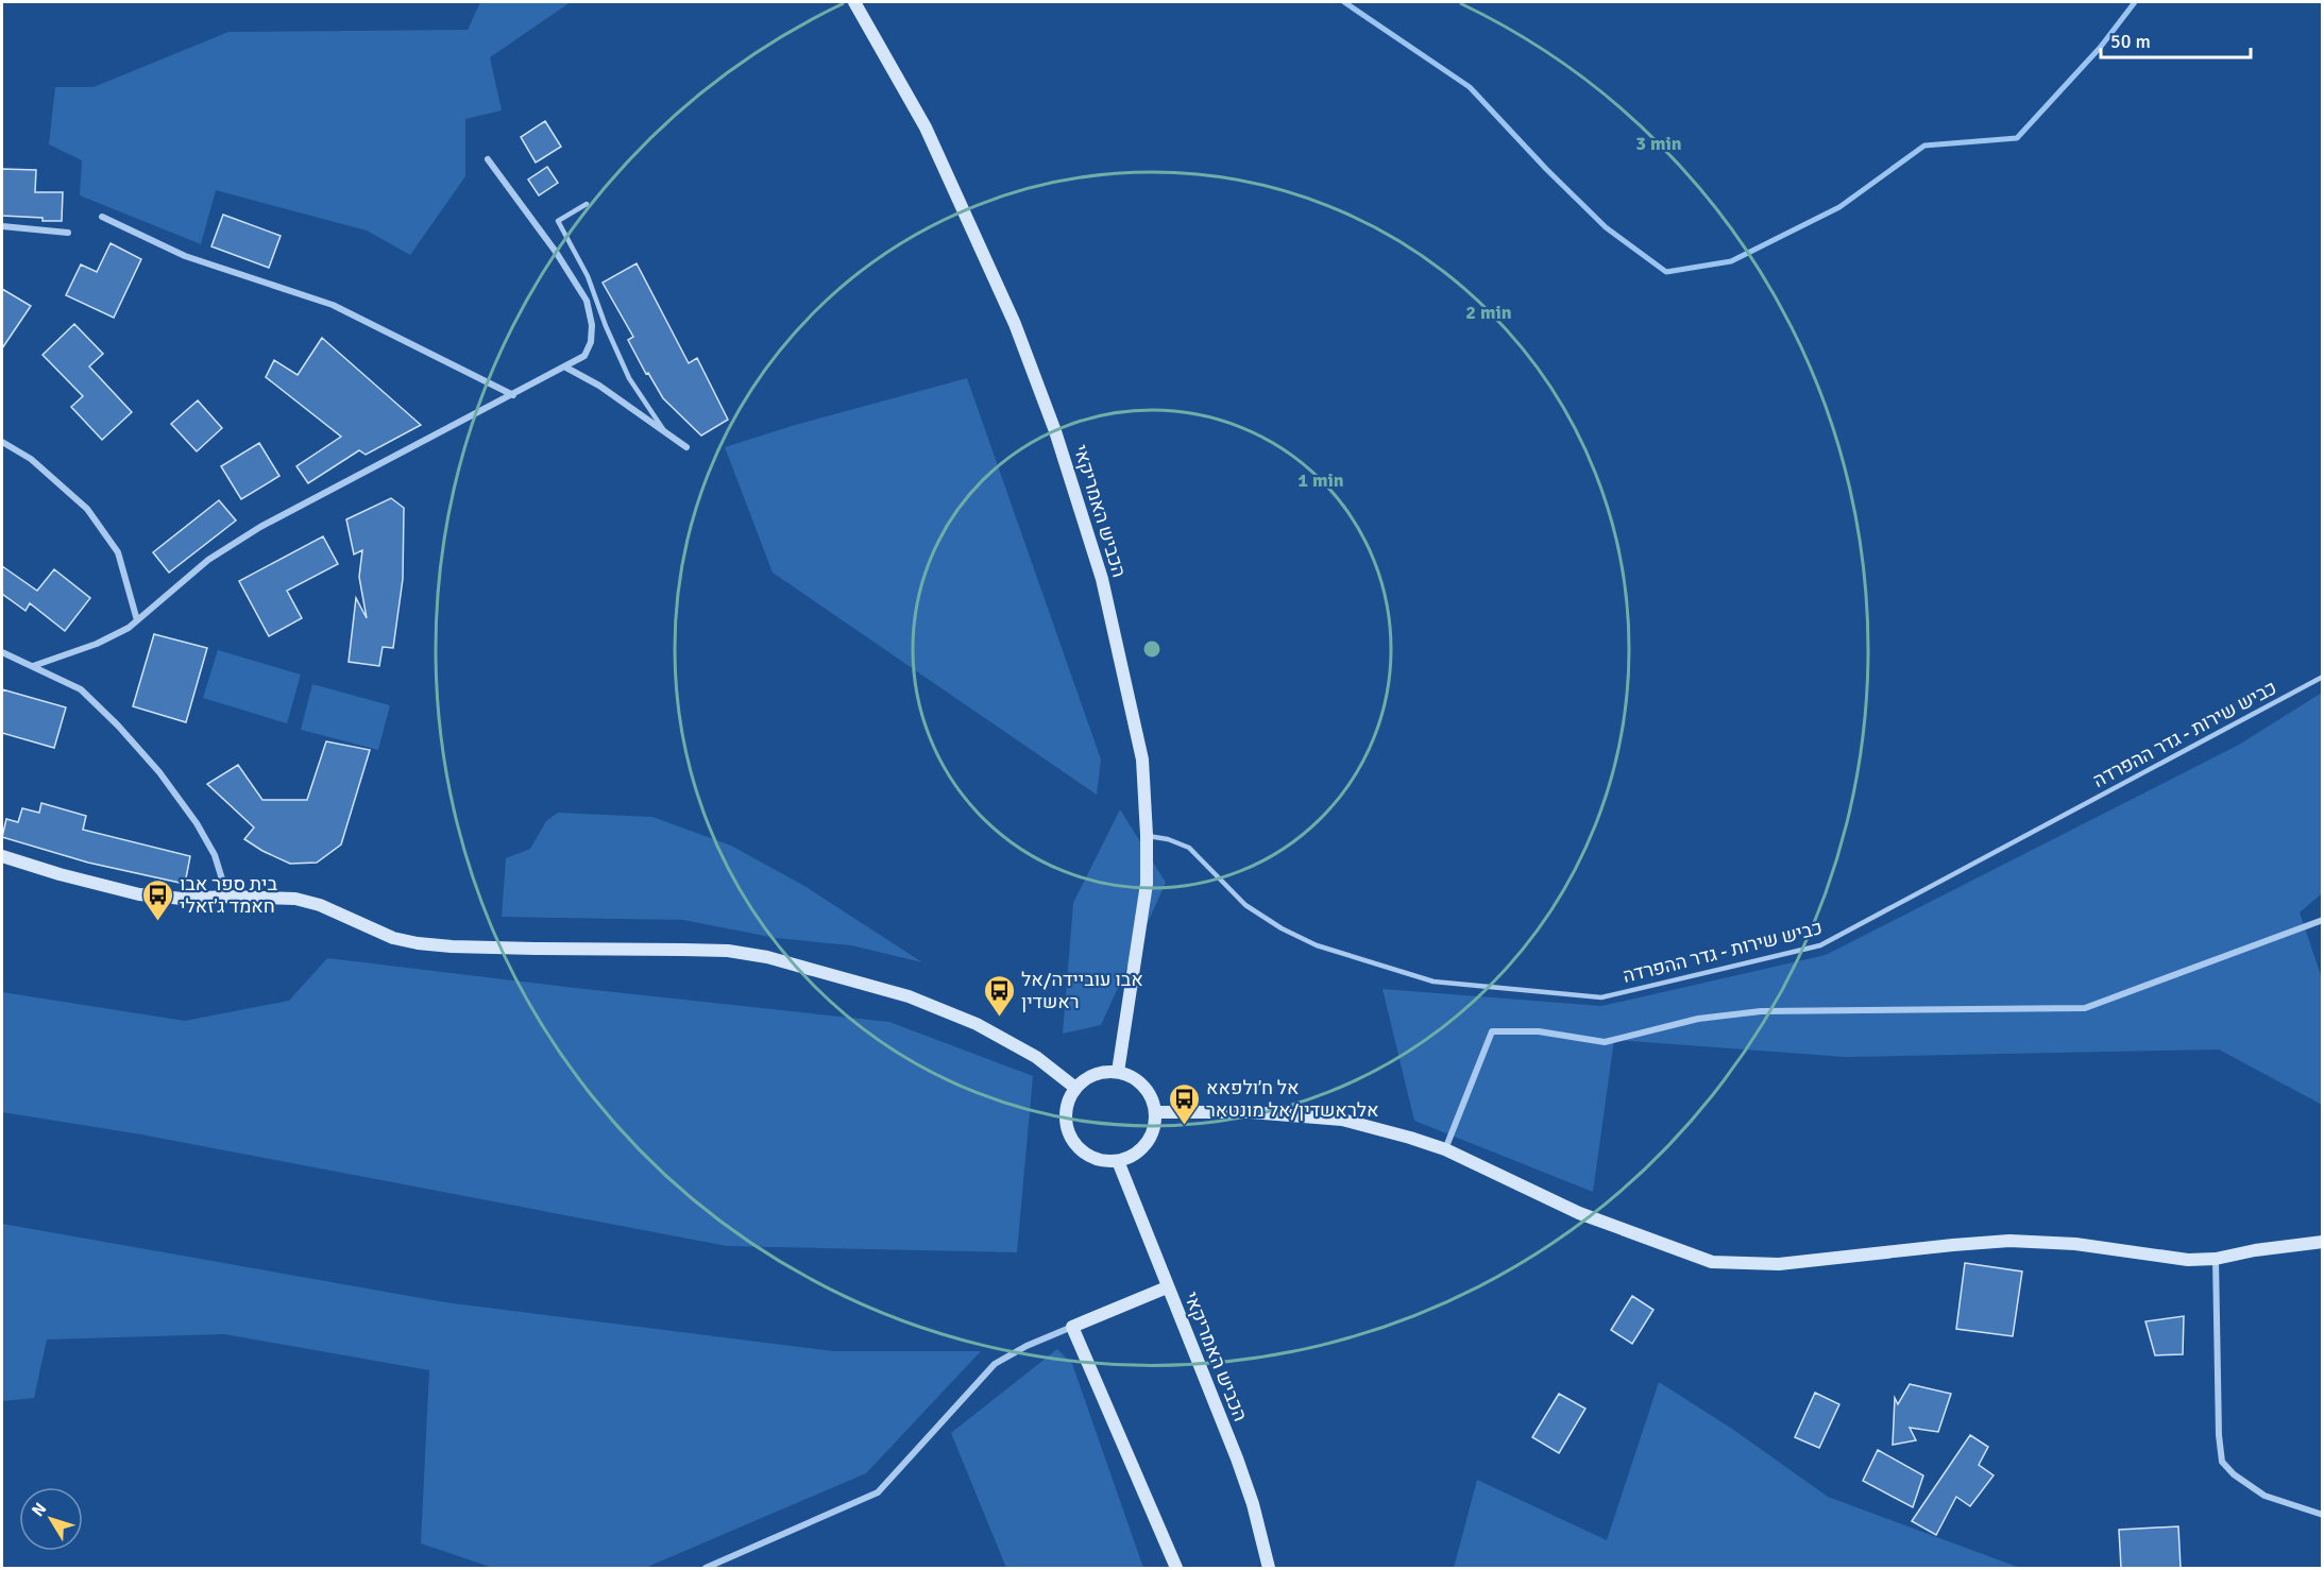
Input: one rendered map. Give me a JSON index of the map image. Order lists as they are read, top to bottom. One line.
{"streets":{"street":["הכביש האמריקאי"],"lane":["כביש שירות - גדר ההפרדה"]},"crossings":[["הכביש האמריקאי","כביש שירות - גדר ההפרדה"]],"places":{"bus stop":["בית ספר אבו חאמד ג׳זאלי","אבו עוביידה/אל ראשדין","אל ח׳ולפאא אלראשדין/אל מונטאר"]},"scale_bar":"50 m","north":"top left","rings":["3 min","2 min","1 min"]}
